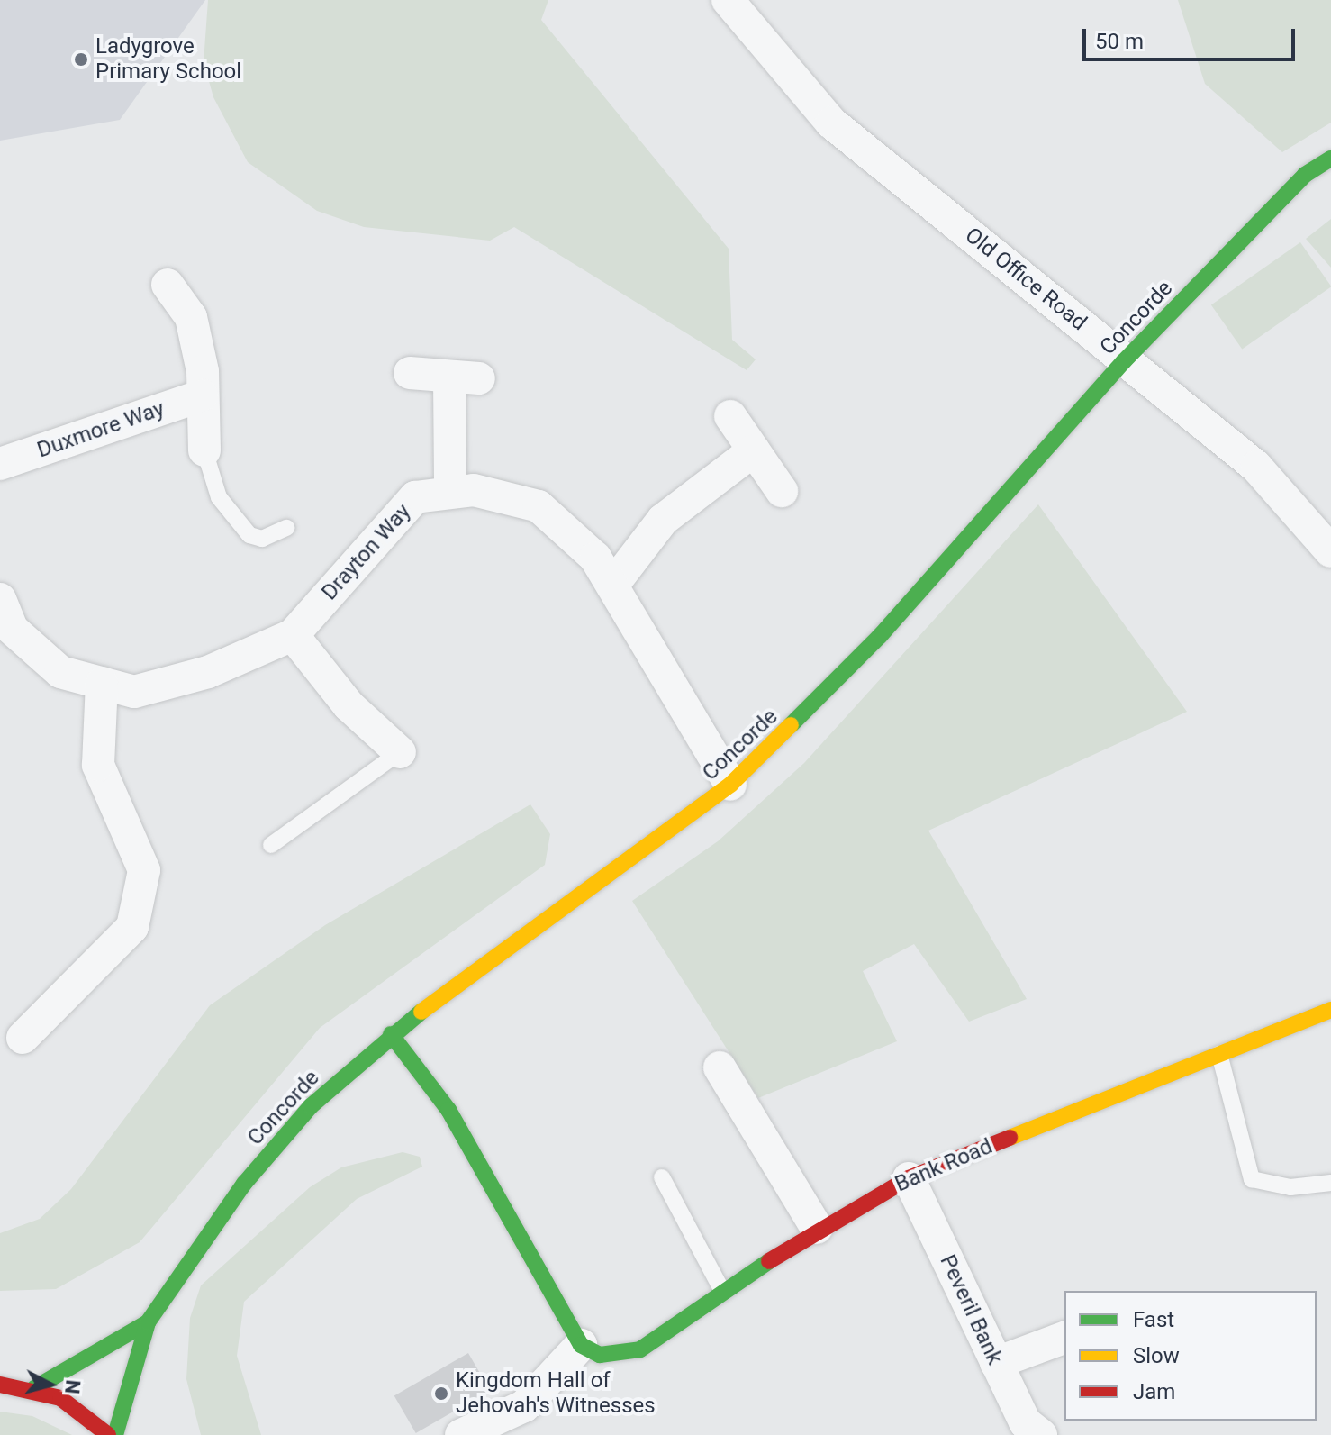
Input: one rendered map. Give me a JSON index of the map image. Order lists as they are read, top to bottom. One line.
{"streets":{"street":["Old Office Road","Concorde","Duxmore Way","Drayton Way","Bank Road","Peveril Bank"]},"crossings":[["Old Office Road","Concorde"],["Concorde","Drayton Way"],["Bank Road","Peveril Bank"]],"places":["Ladygrove Primary School","Kingdom Hall of Jehovah's Witnesses"],"legend":["Fast","Slow","Jam"],"scale_bar":"50 m","north":"right"}
